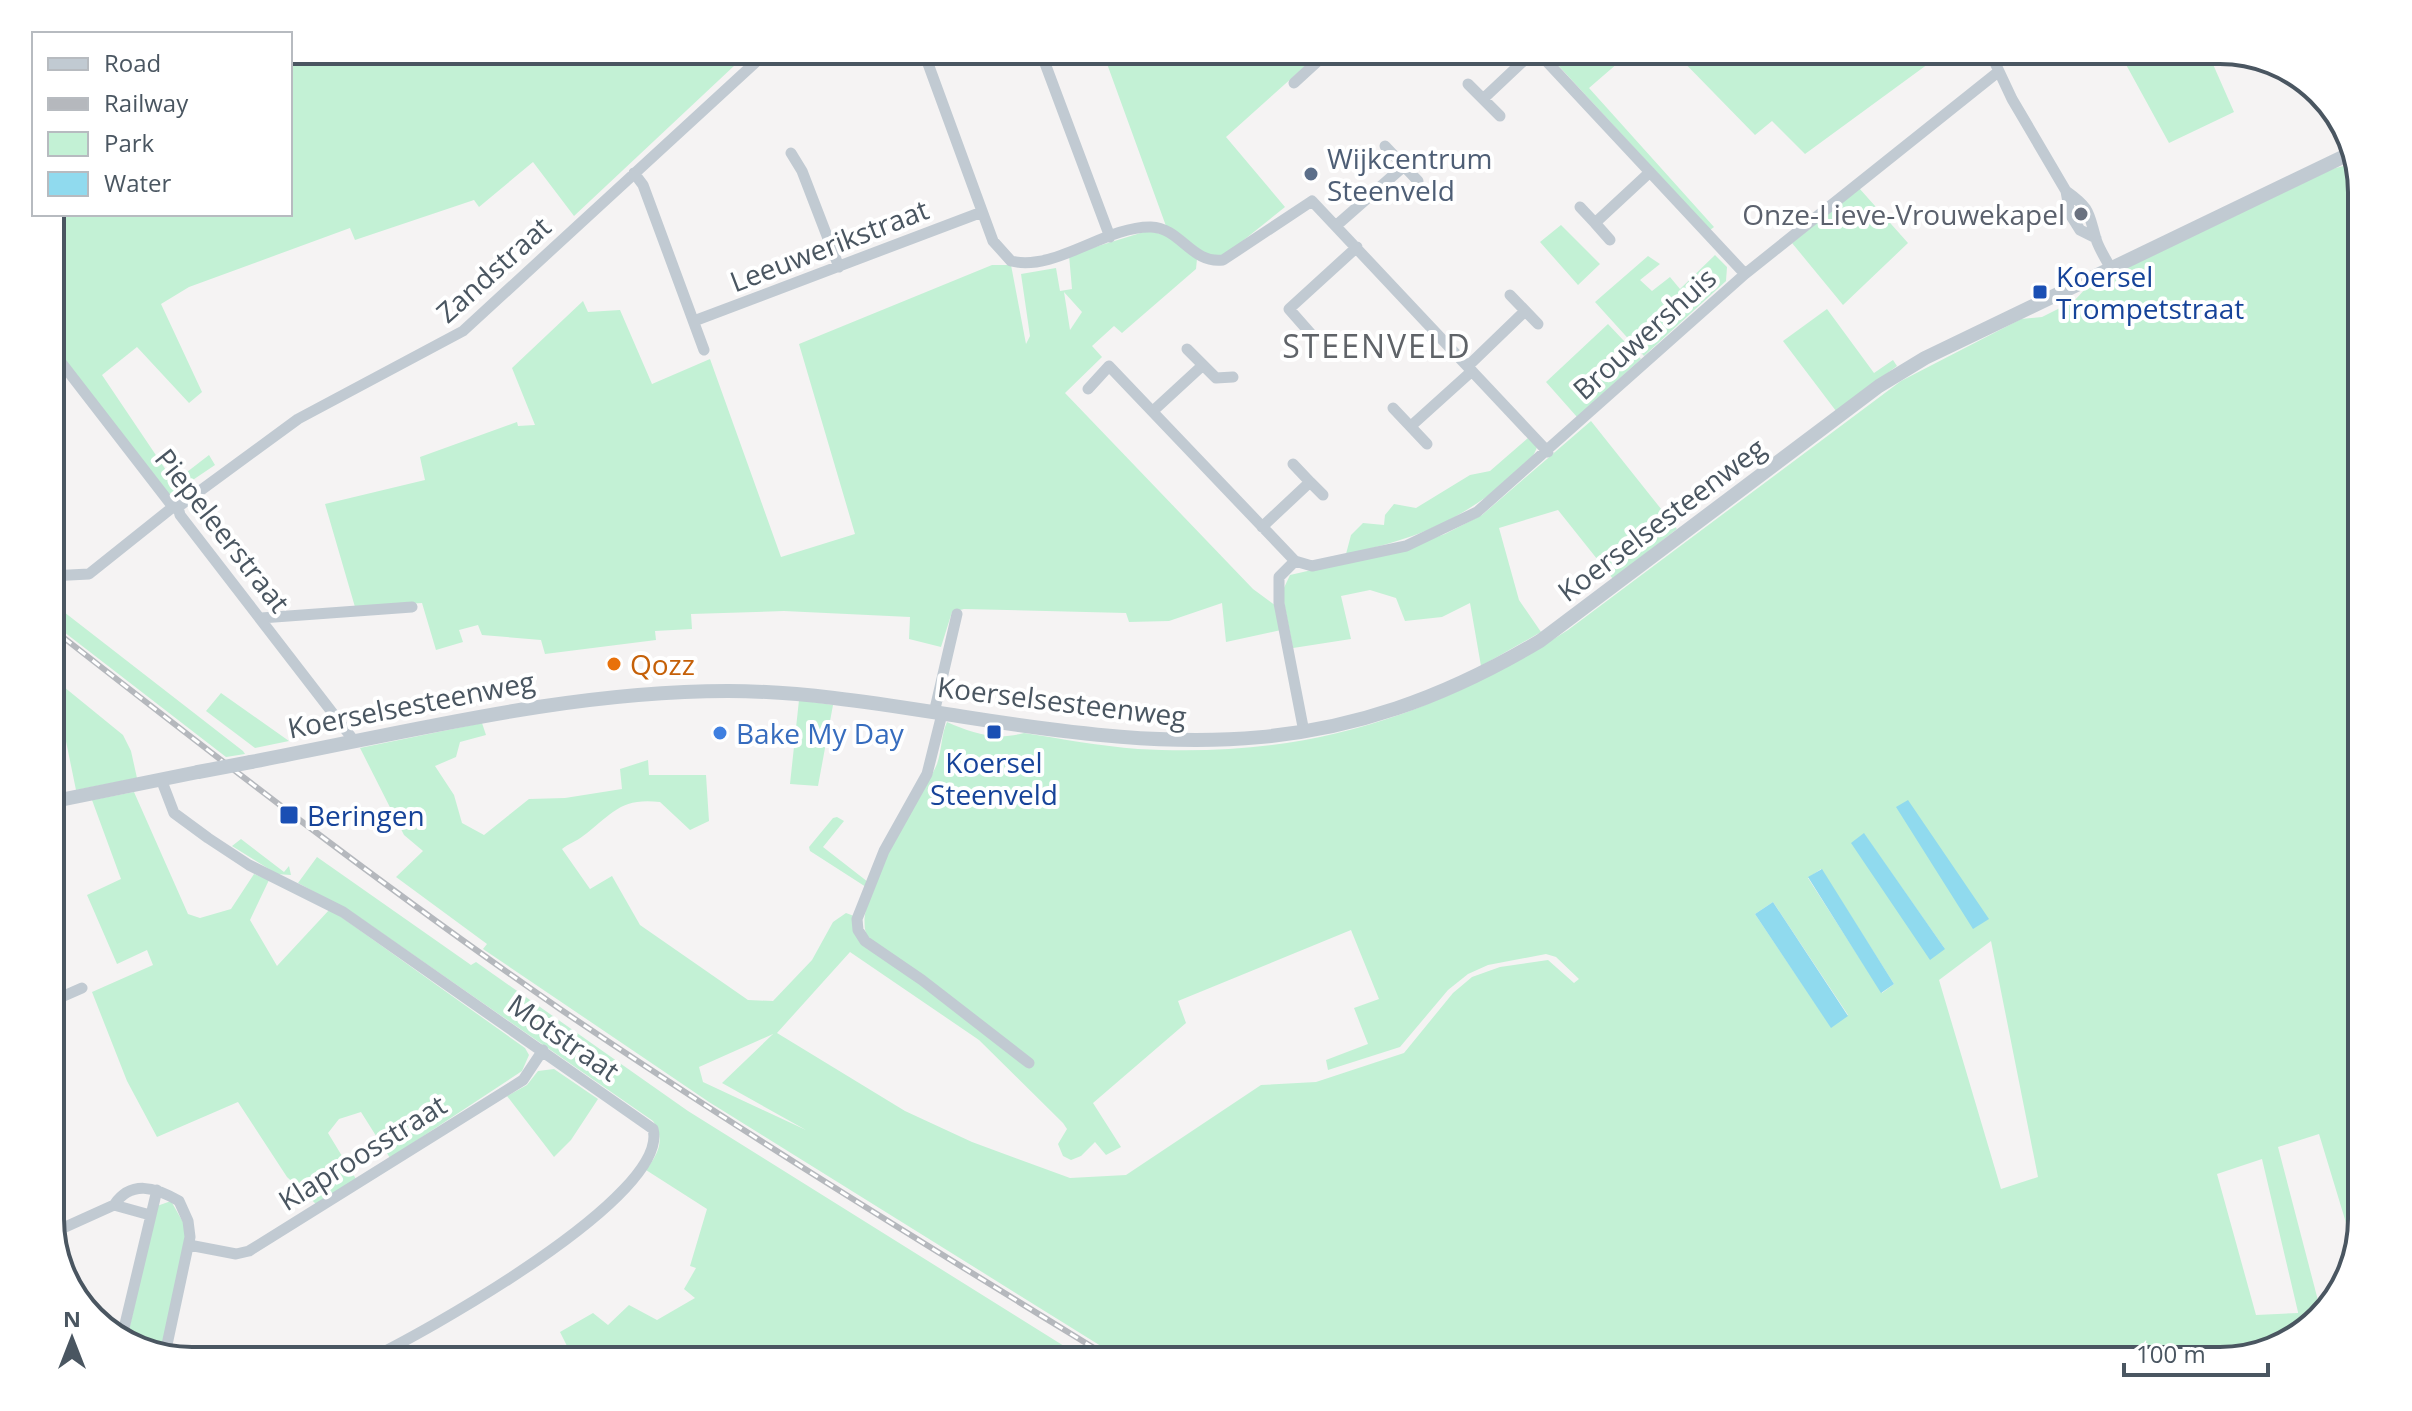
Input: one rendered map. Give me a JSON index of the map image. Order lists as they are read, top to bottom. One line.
{"streets":{"street":["Leeuwerikstraat","Zandstraat","Brouwershuis","Koerselsesteenweg","Piepeleerstraat","Motstraat","Klaproosstraat"]},"crossings":[["Zandstraat","Piepeleerstraat"],["Koerselsesteenweg","Piepeleerstraat"],["Koerselsesteenweg","Motstraat"],["Motstraat","Klaproosstraat"]],"districts":["STEENVELD"],"places":{"other":["Wijkcentrum Steenveld","Onze-Lieve-Vrouwekapel","Qozz","Bake My Day"],"transit":["Koersel Trompetstraat","Koersel Steenveld","Beringen"]},"legend":["Road","Railway","Park","Water"],"scale_bar":"100 m","north":"top"}
